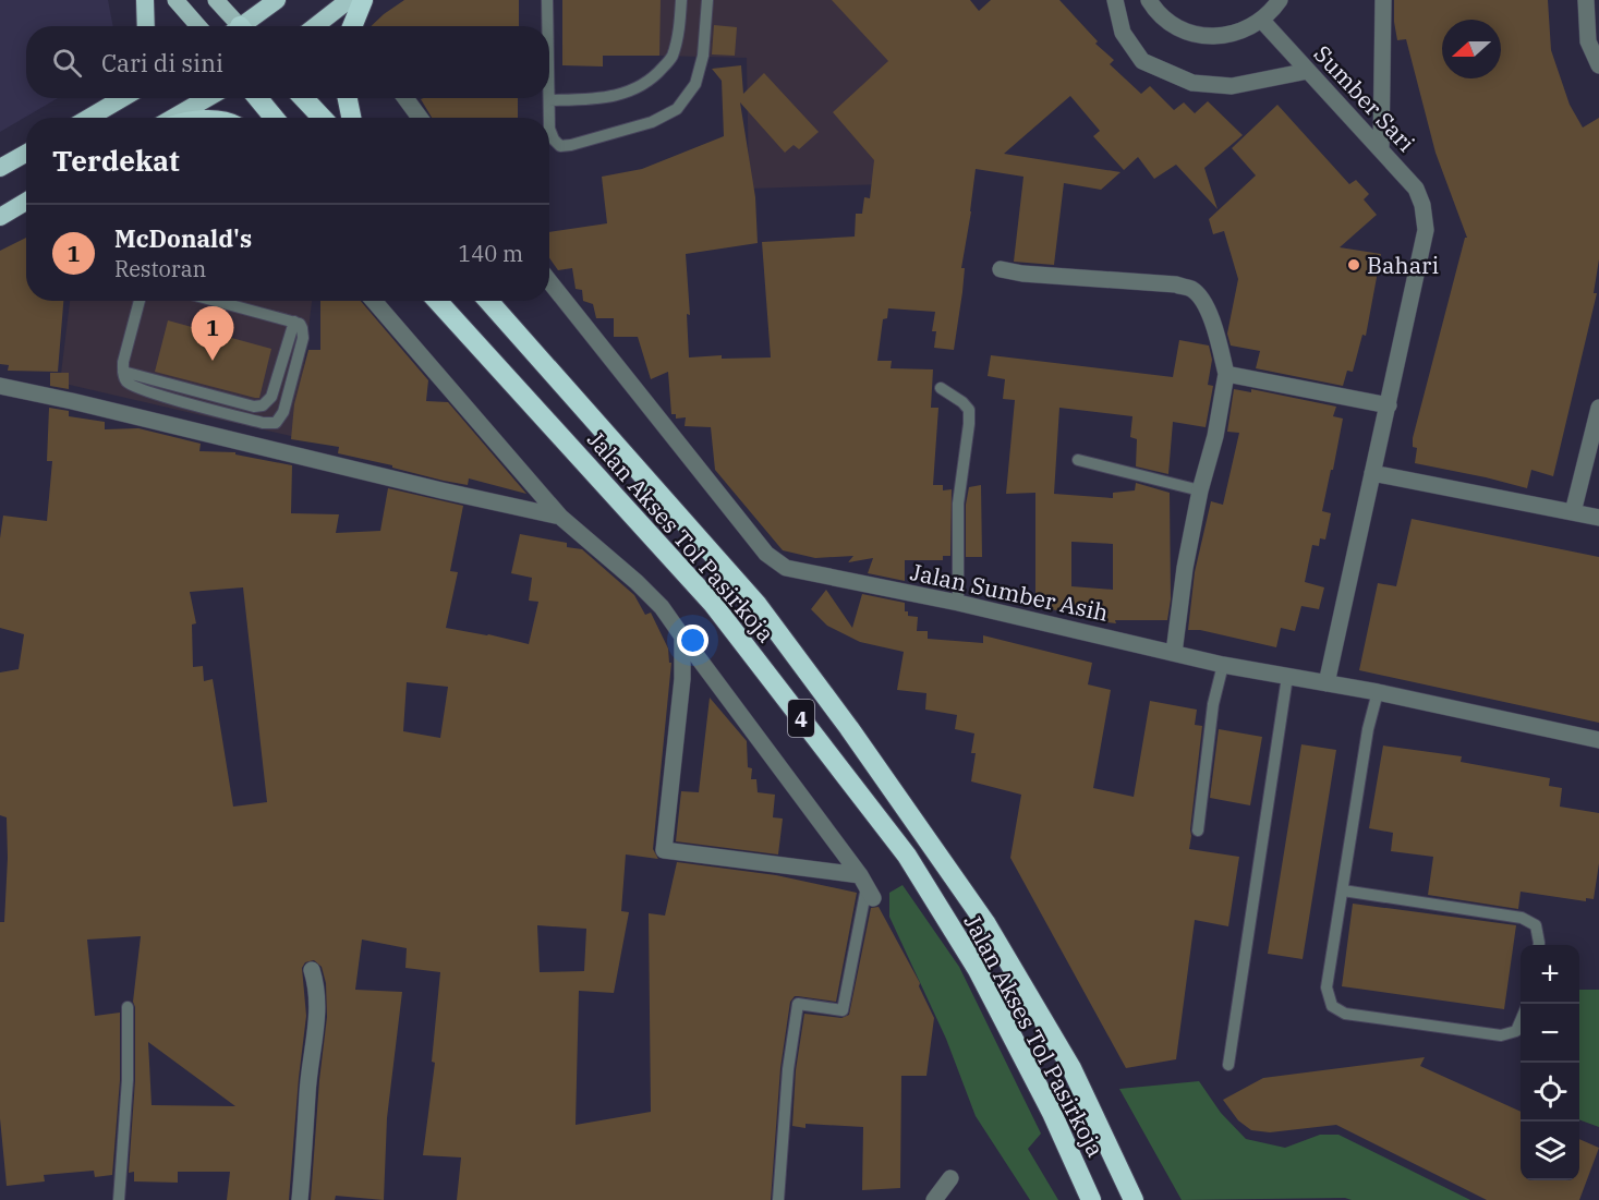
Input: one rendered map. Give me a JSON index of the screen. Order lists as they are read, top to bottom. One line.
{"streets":{"highway":["Jalan Akses Tol Pasirkoja","4"],"street":["Sumber Sari","Jalan Sumber Asih"]},"places":["Bahari"],"north":"left","page":{"search":"Cari di sini","heading":"Terdekat","list":[{"mark":"1","name":"McDonald's","note":"Restoran","value":"140 m"}],"pins":"1","map_buttons":["+","−"]}}
